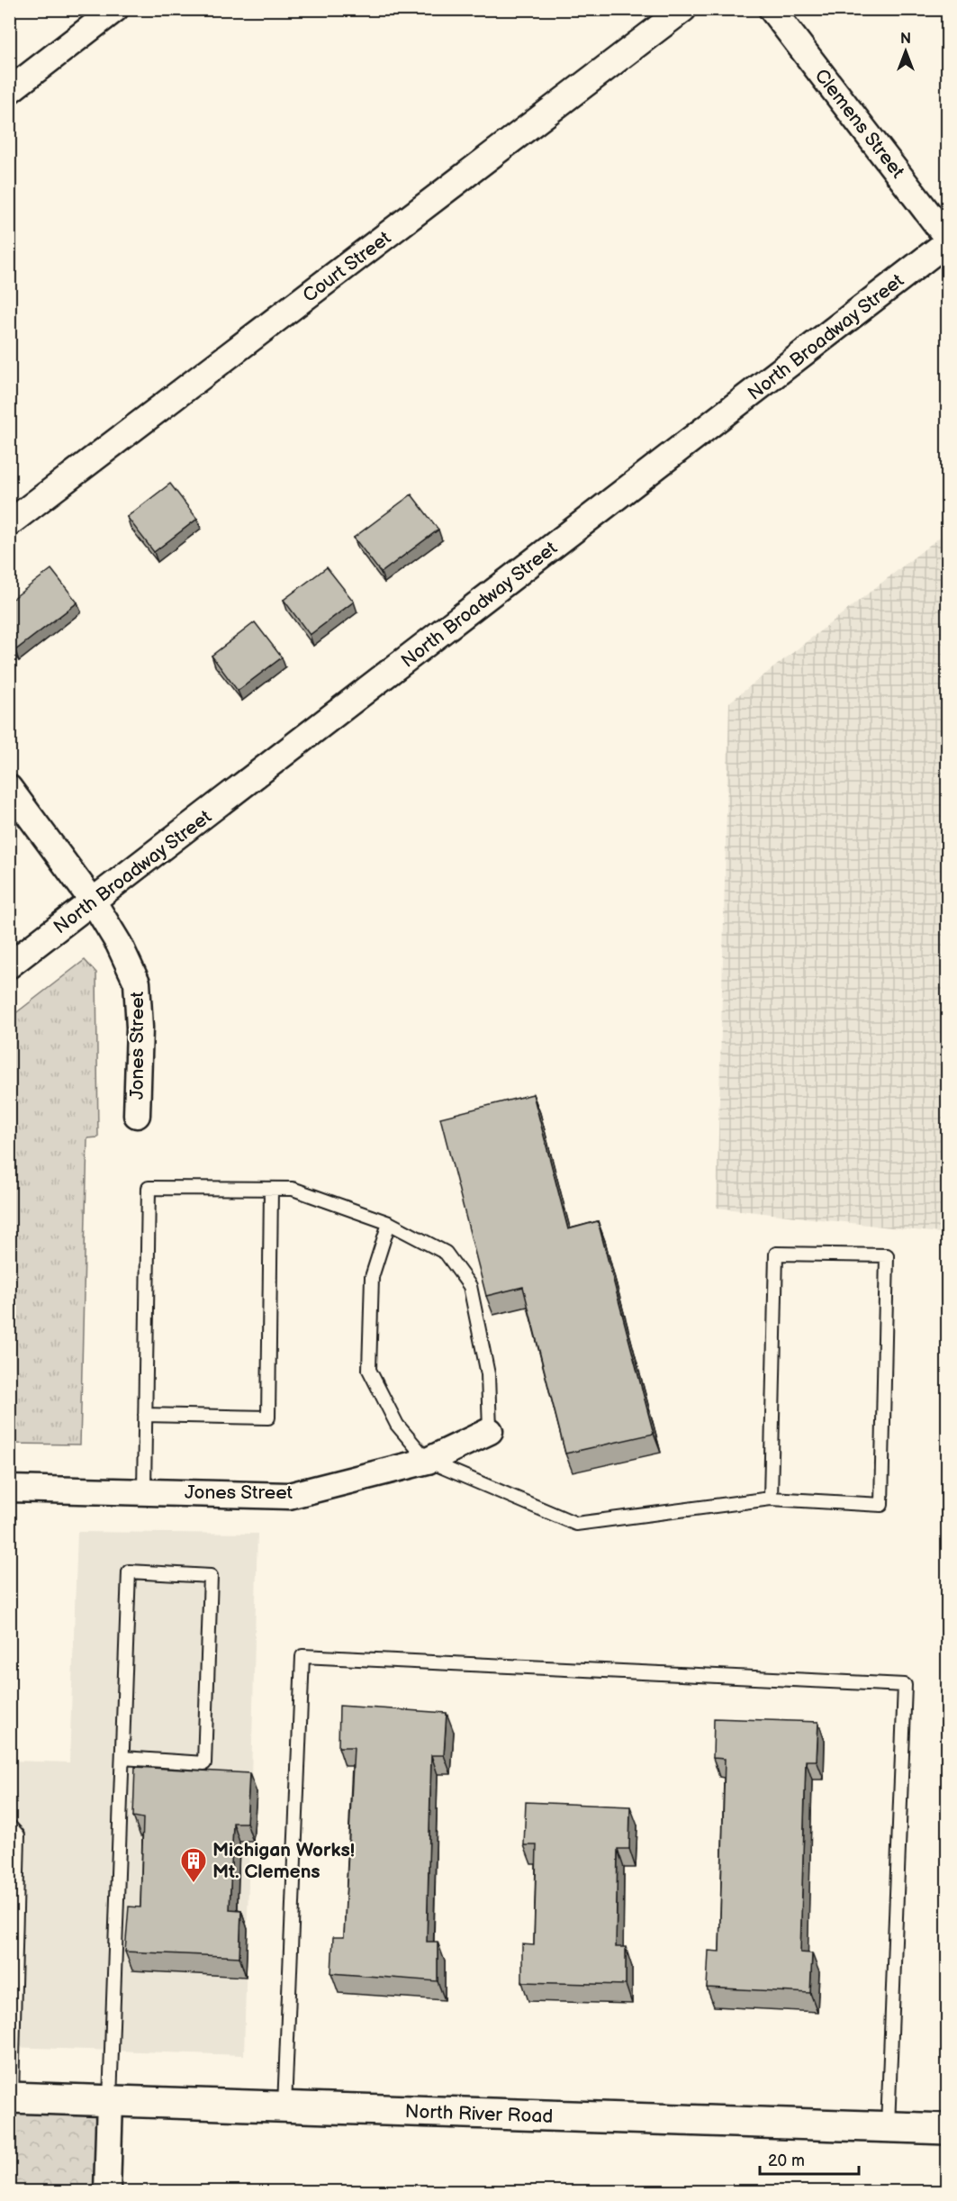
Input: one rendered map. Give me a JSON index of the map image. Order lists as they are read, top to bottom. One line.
{"streets":{"street":["Clemens Street","Court Street","North Broadway Street","Jones Street","North River Road"]},"crossings":[["North Broadway Street","Jones Street"]],"places":{"building":["Michigan Works! Mt. Clemens"]},"scale_bar":"20 m","north":"top"}
